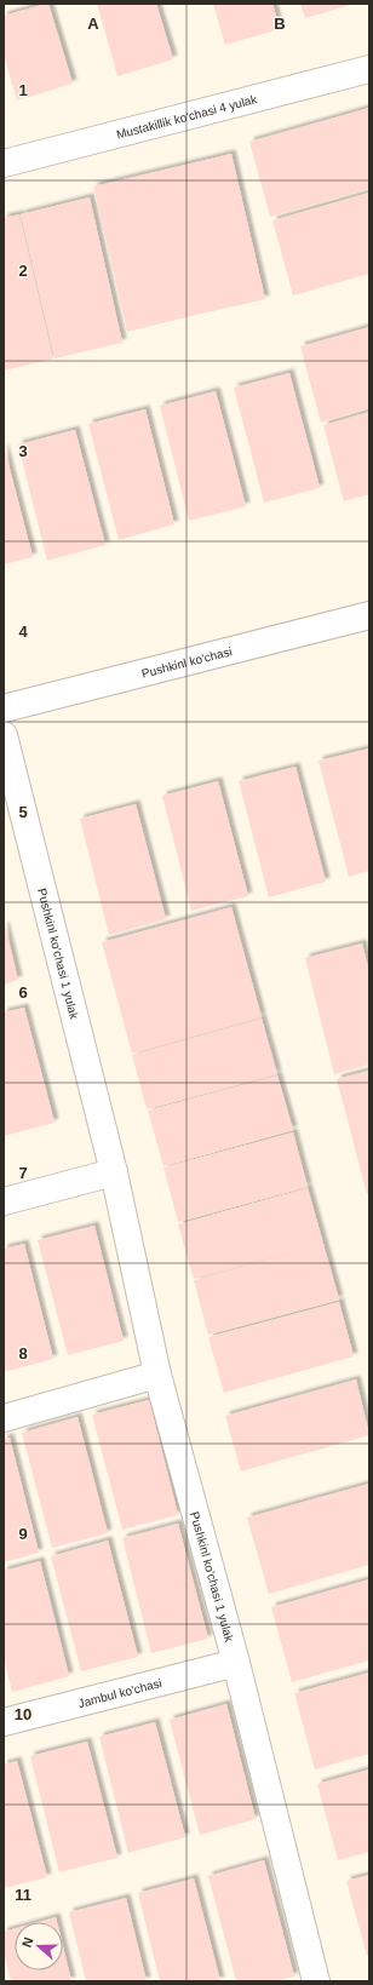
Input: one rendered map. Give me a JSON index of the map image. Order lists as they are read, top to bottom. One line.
{"streets":{"street":["Mustakillik ko'chasi 4 yulak","Pushkinl ko'chasi","Pushkinl ko'chasi 1 yulak","Jambul ko'chasi"]},"crossings":[["Pushkinl ko'chasi 1 yulak","Jambul ko'chasi"]],"north":"left","grid":{"columns":["A","B"],"rows":["1","2","3","4","5","6","7","8","9","10","11"]}}
